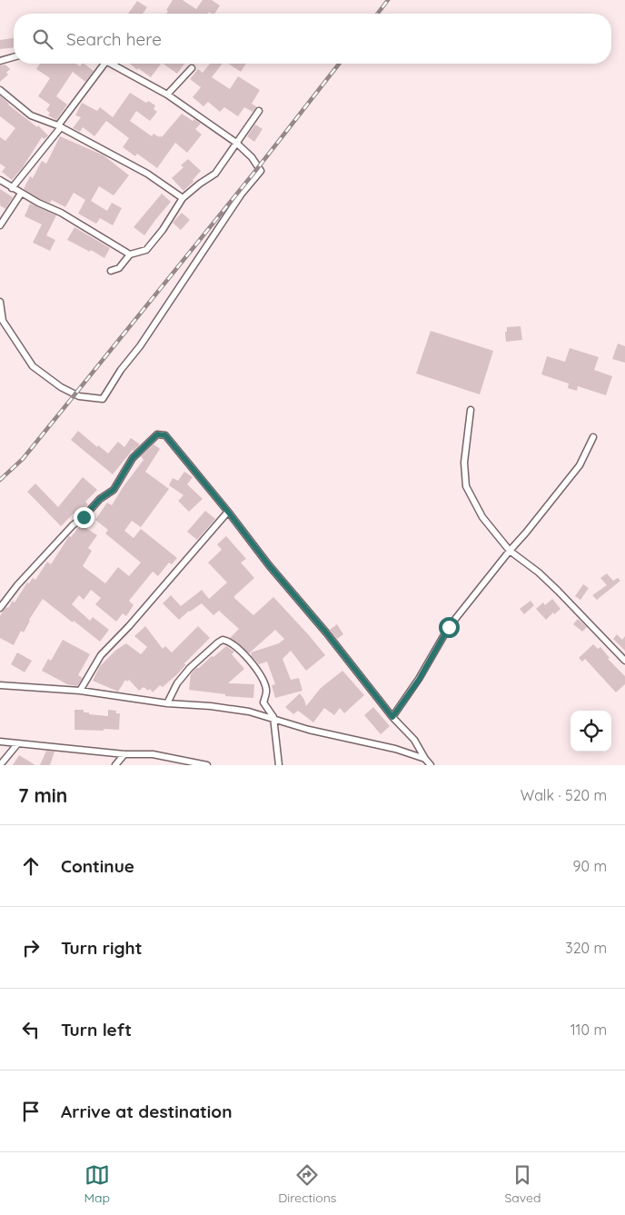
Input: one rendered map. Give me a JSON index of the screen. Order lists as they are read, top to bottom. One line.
{"page":{"search":"Search here","heading":["7 min","Walk · 520 m"],"list":[["Continue","90 m"],["Turn right","320 m"],["Turn left","110 m"],"Arrive at destination"],"nav":["Map","Directions","Saved"]}}
